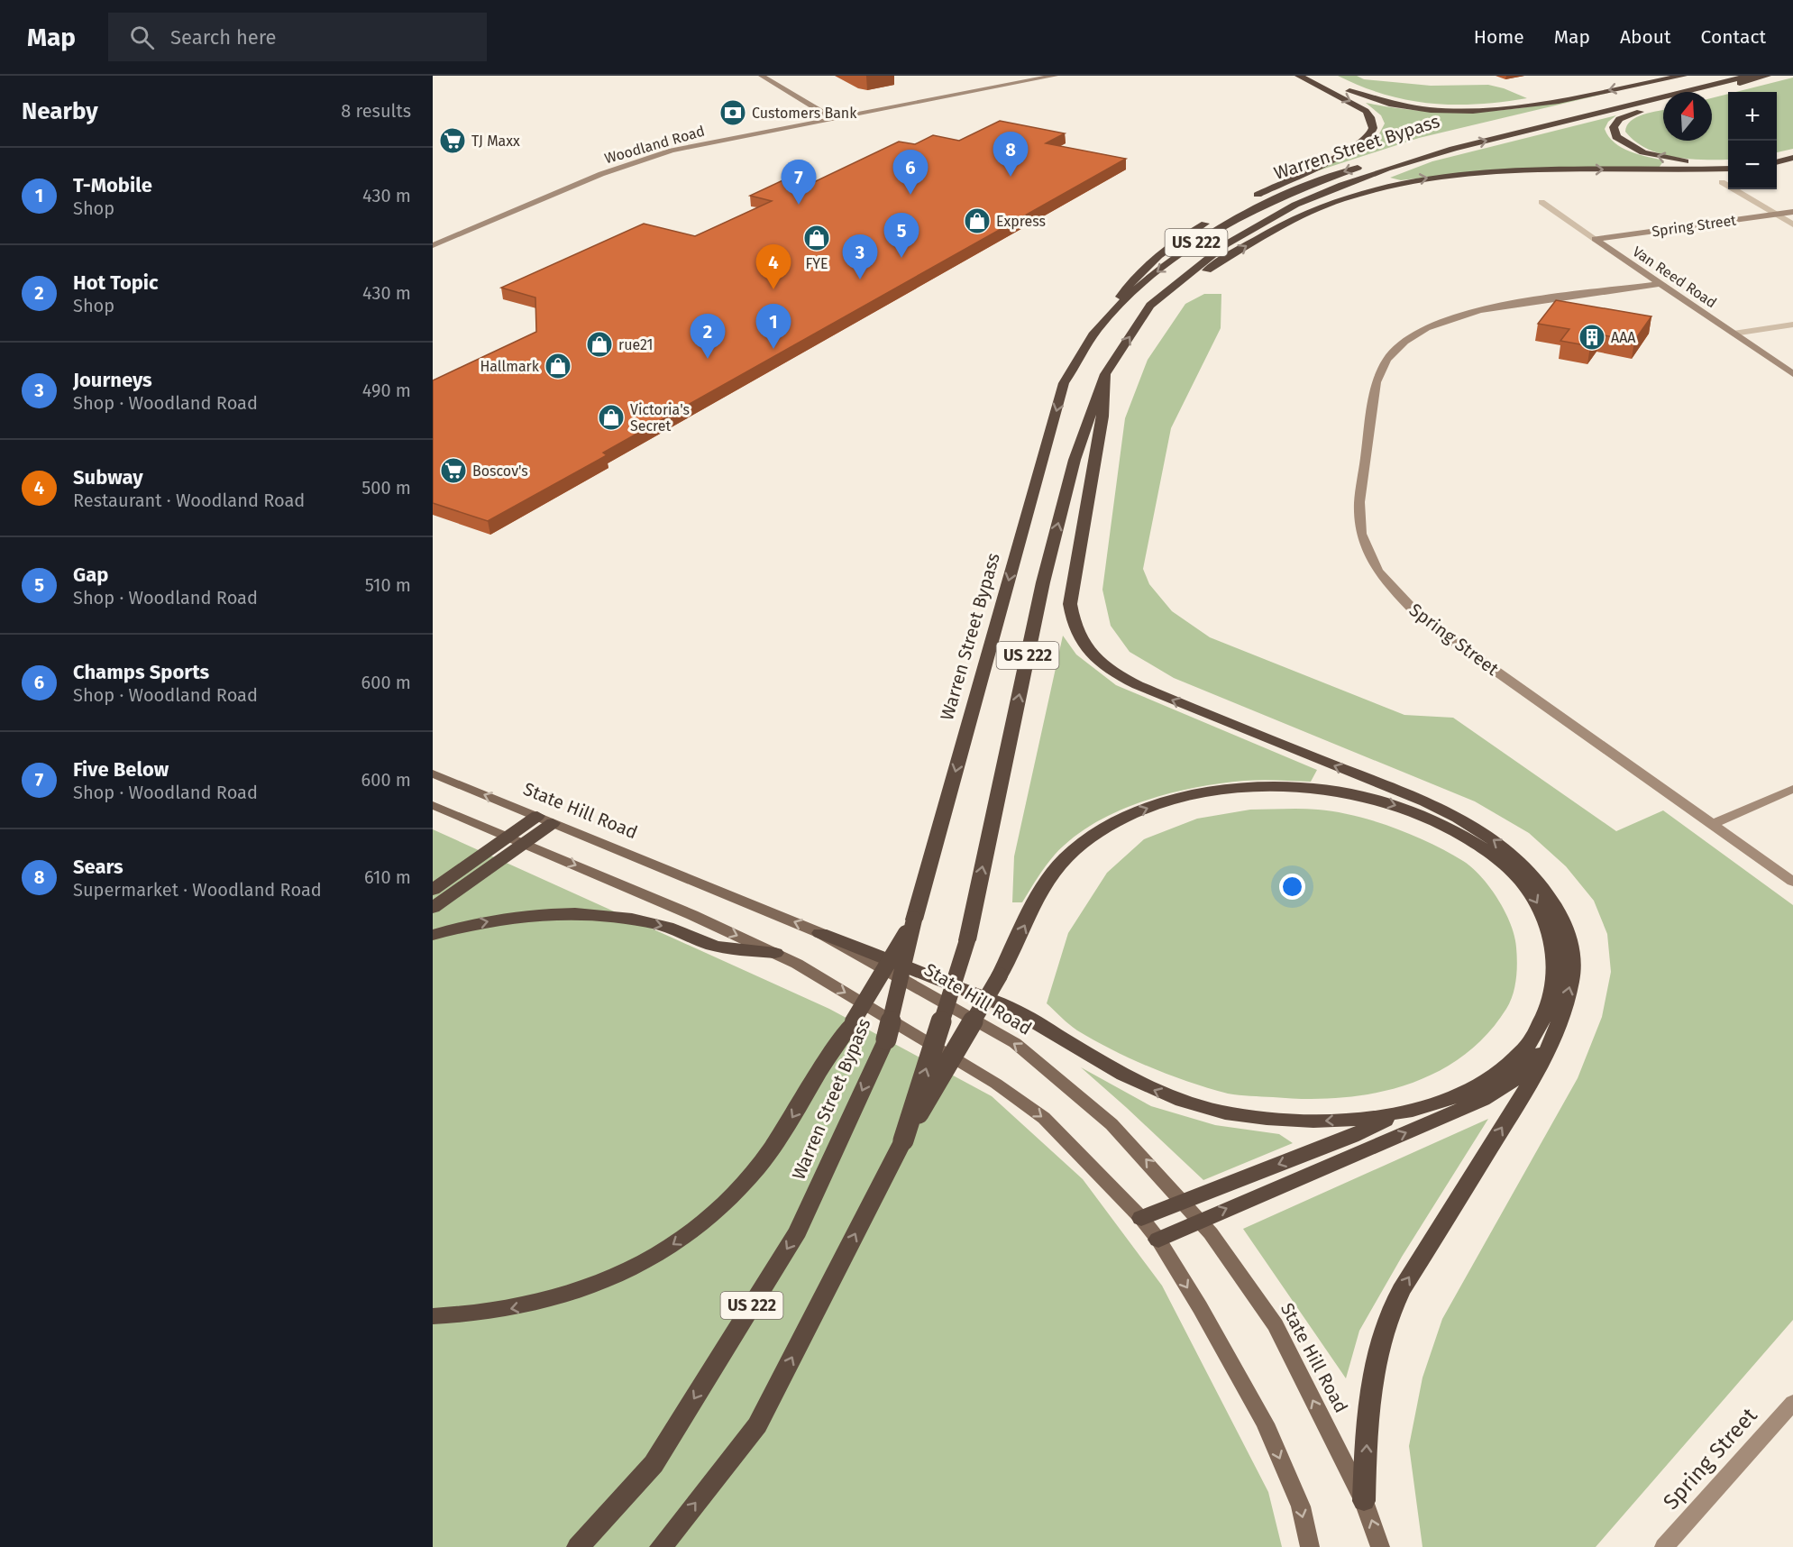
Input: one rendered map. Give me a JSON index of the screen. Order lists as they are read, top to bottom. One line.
{"streets":{"highway":["Warren Street Bypass","US 222"],"main road":["State Hill Road"],"street":["Woodland Road","Spring Street","Van Reed Road"]},"crossings":[["Spring Street","Van Reed Road"]],"places":{"bank":["Customers Bank"],"supermarket":["TJ Maxx","Boscov's"],"shop":["Express","FYE","rue21","Hallmark","Victoria's Secret"],"building":["AAA"]},"north":"top","page":{"header":"Map","search":"Search here","nav":["Home","Map","About","Contact"],"heading":["Nearby","8 results"],"map_buttons":["+","−"],"pins":["8","6","7","5","3","4","1","2"],"list":[{"mark":"1","name":"T-Mobile","note":"Shop","value":"430 m"},{"mark":"2","name":"Hot Topic","note":"Shop","value":"430 m"},{"mark":"3","name":"Journeys","note":"Shop · Woodland Road","value":"490 m"},{"mark":"4","name":"Subway","note":"Restaurant · Woodland Road","value":"500 m"},{"mark":"5","name":"Gap","note":"Shop · Woodland Road","value":"510 m"},{"mark":"6","name":"Champs Sports","note":"Shop · Woodland Road","value":"600 m"},{"mark":"7","name":"Five Below","note":"Shop · Woodland Road","value":"600 m"},{"mark":"8","name":"Sears","note":"Supermarket · Woodland Road","value":"610 m"}]}}
